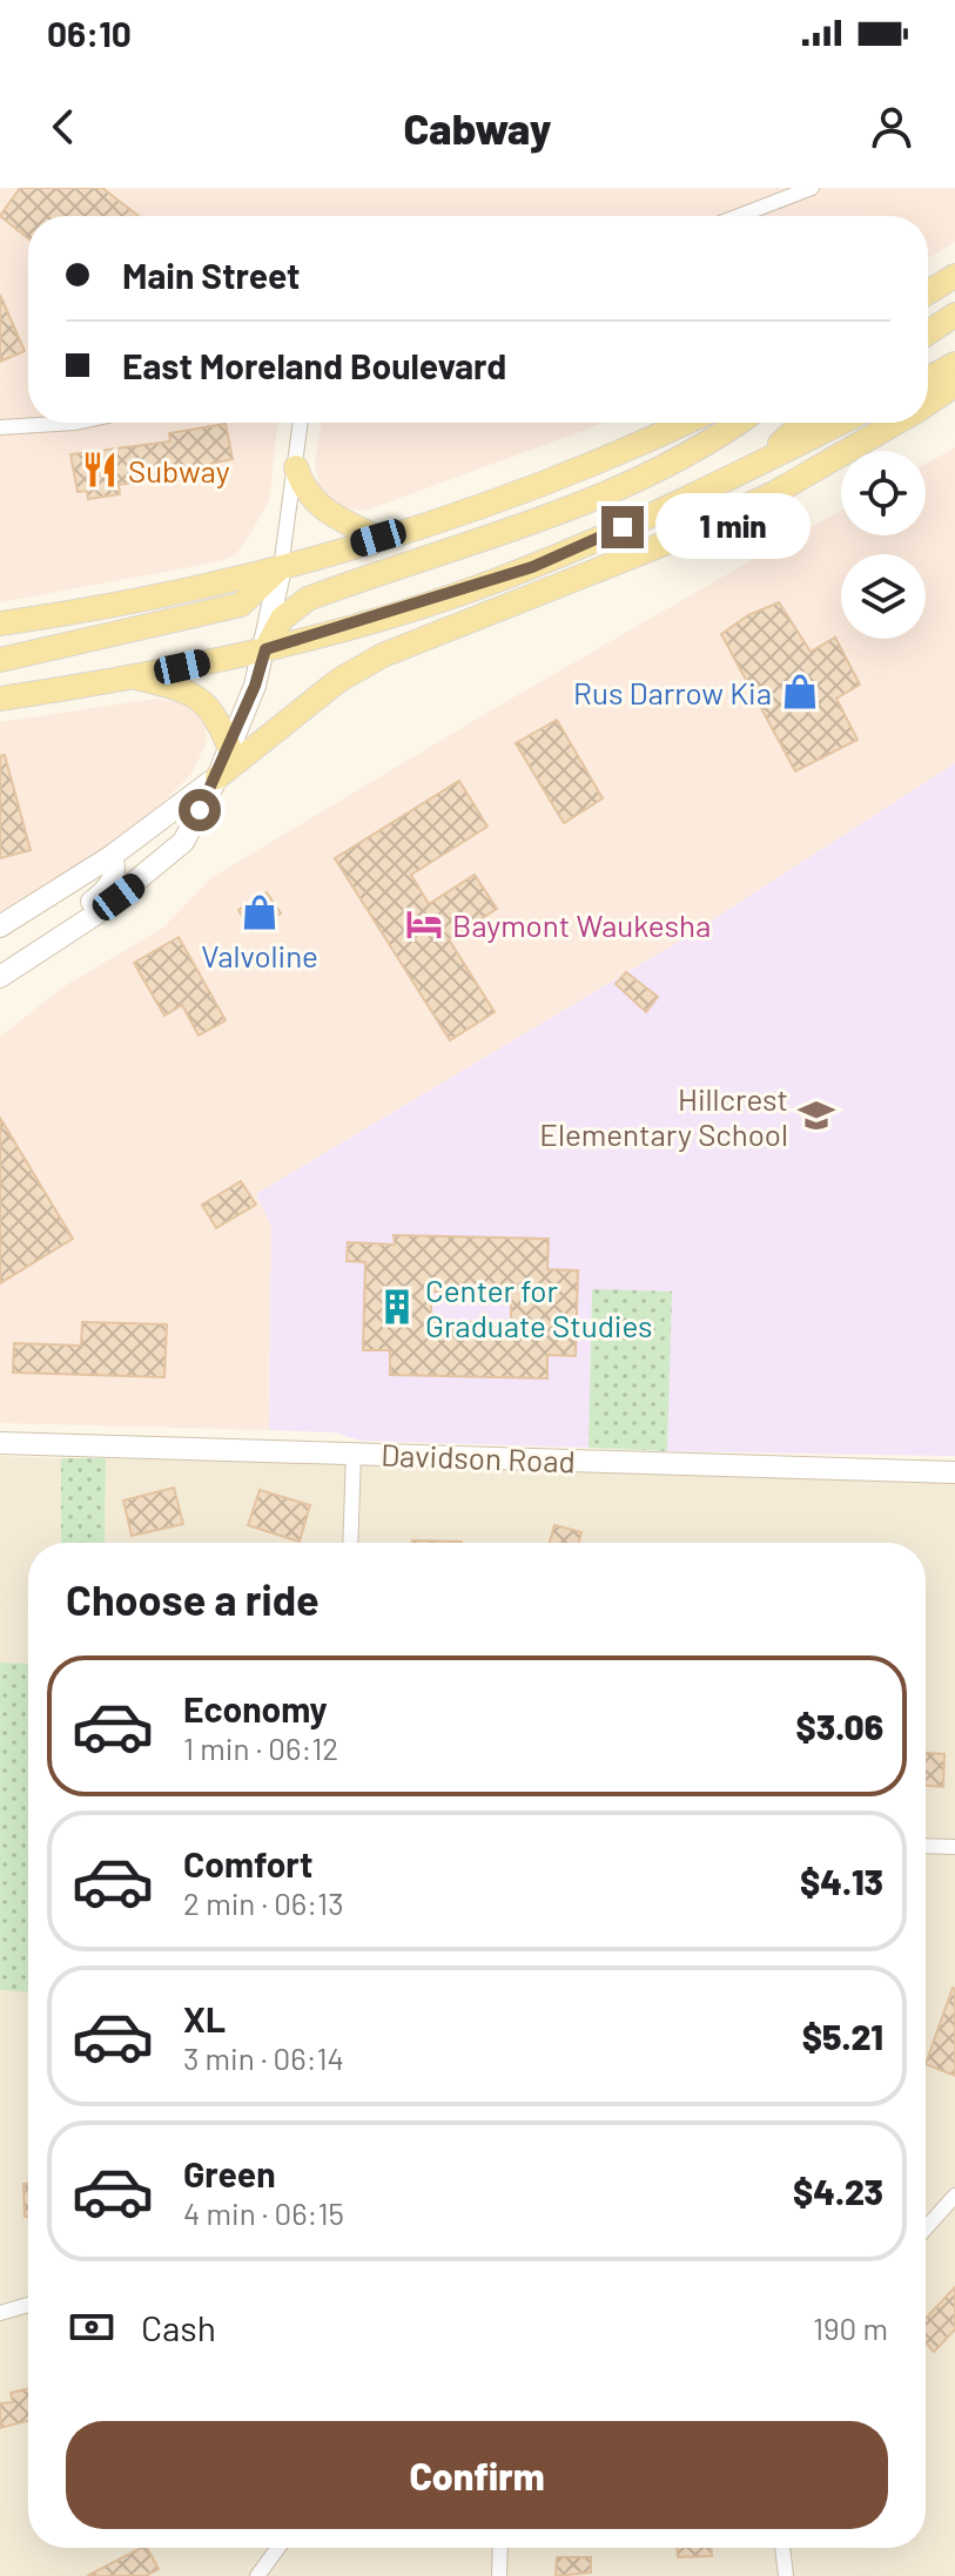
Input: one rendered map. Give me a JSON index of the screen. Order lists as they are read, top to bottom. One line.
{"streets":{"street":["Davidson Road"]},"places":{"restaurant":["Subway"],"shop":["Rus Darrow Kia","Valvoline"],"hotel":["Baymont Waukesha"],"school or university":["Hillcrest Elementary School"],"building":["Center for Graduate Studies"]},"page":{"status":"06:10","header":"Cabway","banner":["Main Street","East Moreland Boulevard"],"bubble":"1 min","heading":"Choose a ride","list":[{"name":"Economy","note":"1 min · 06:12","value":"$3.06"},{"name":"Comfort","note":"2 min · 06:13","value":"$4.13"},{"name":"XL","note":"3 min · 06:14","value":"$5.21"},{"name":"Green","note":"4 min · 06:15","value":"$4.23"}],"pay":["Cash","190 m"],"buttons":"Confirm"}}
